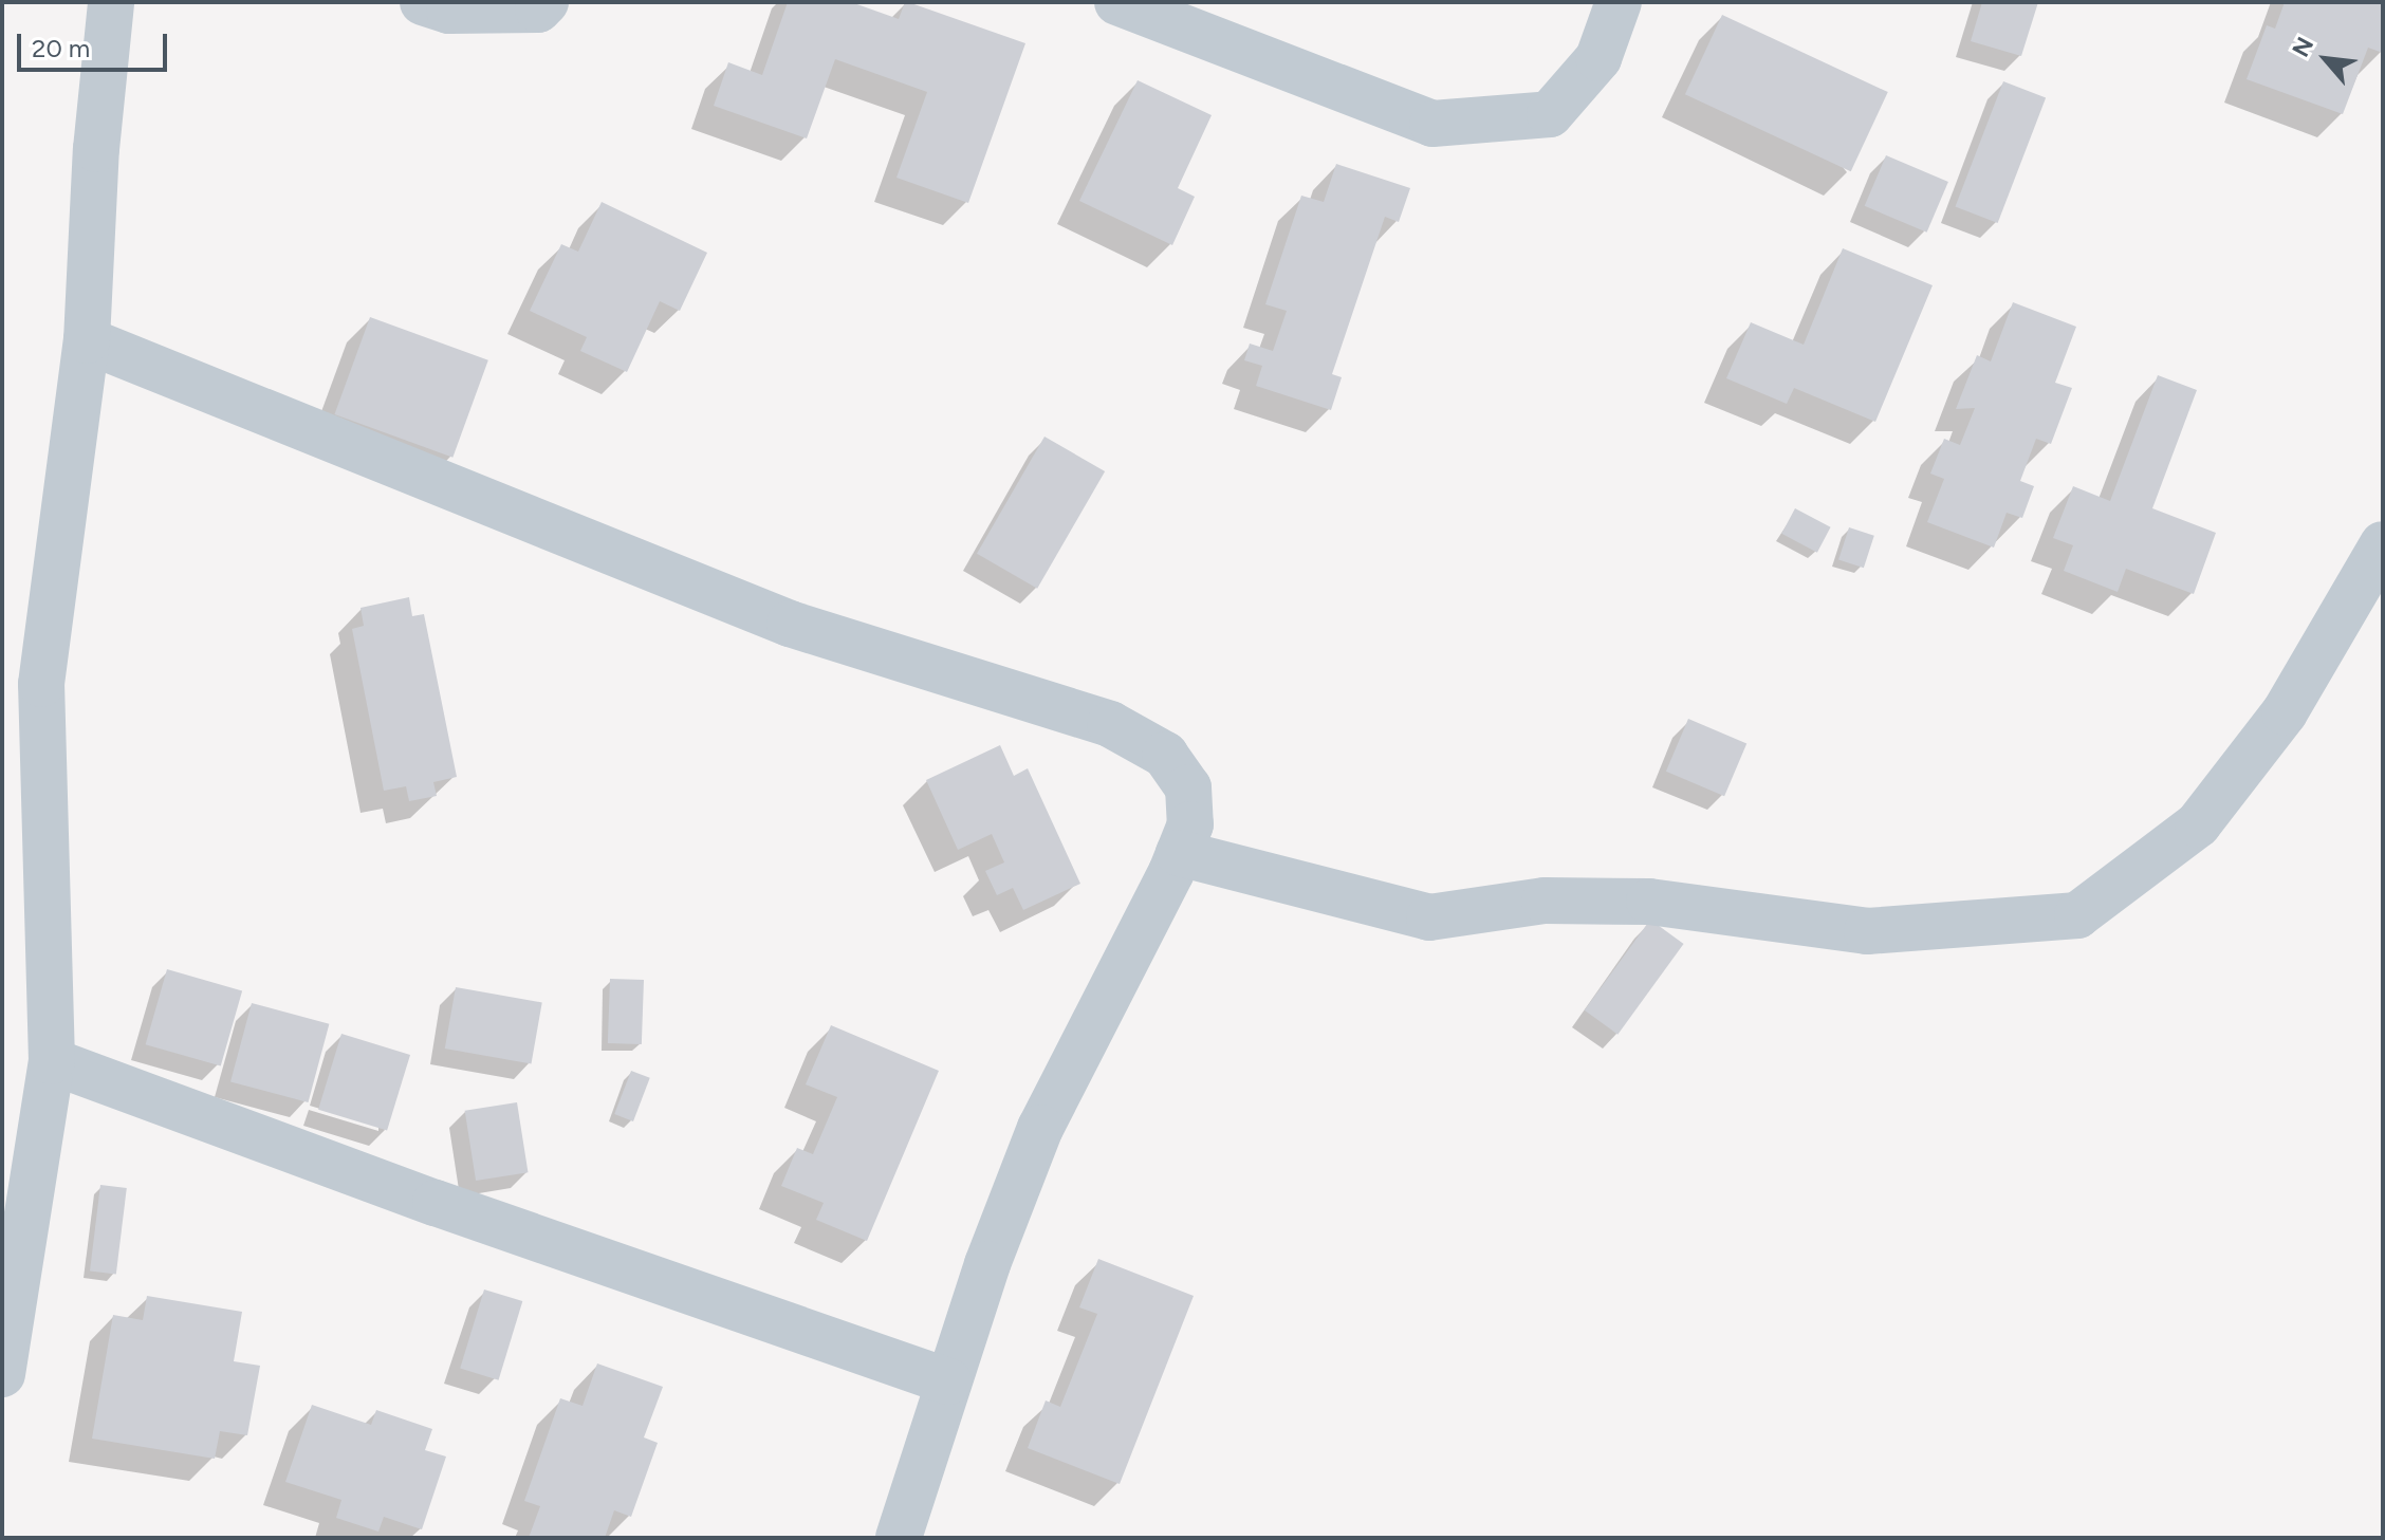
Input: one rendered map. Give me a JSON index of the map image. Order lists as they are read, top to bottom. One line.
{"scale_bar":"20 m","north":"top left"}
